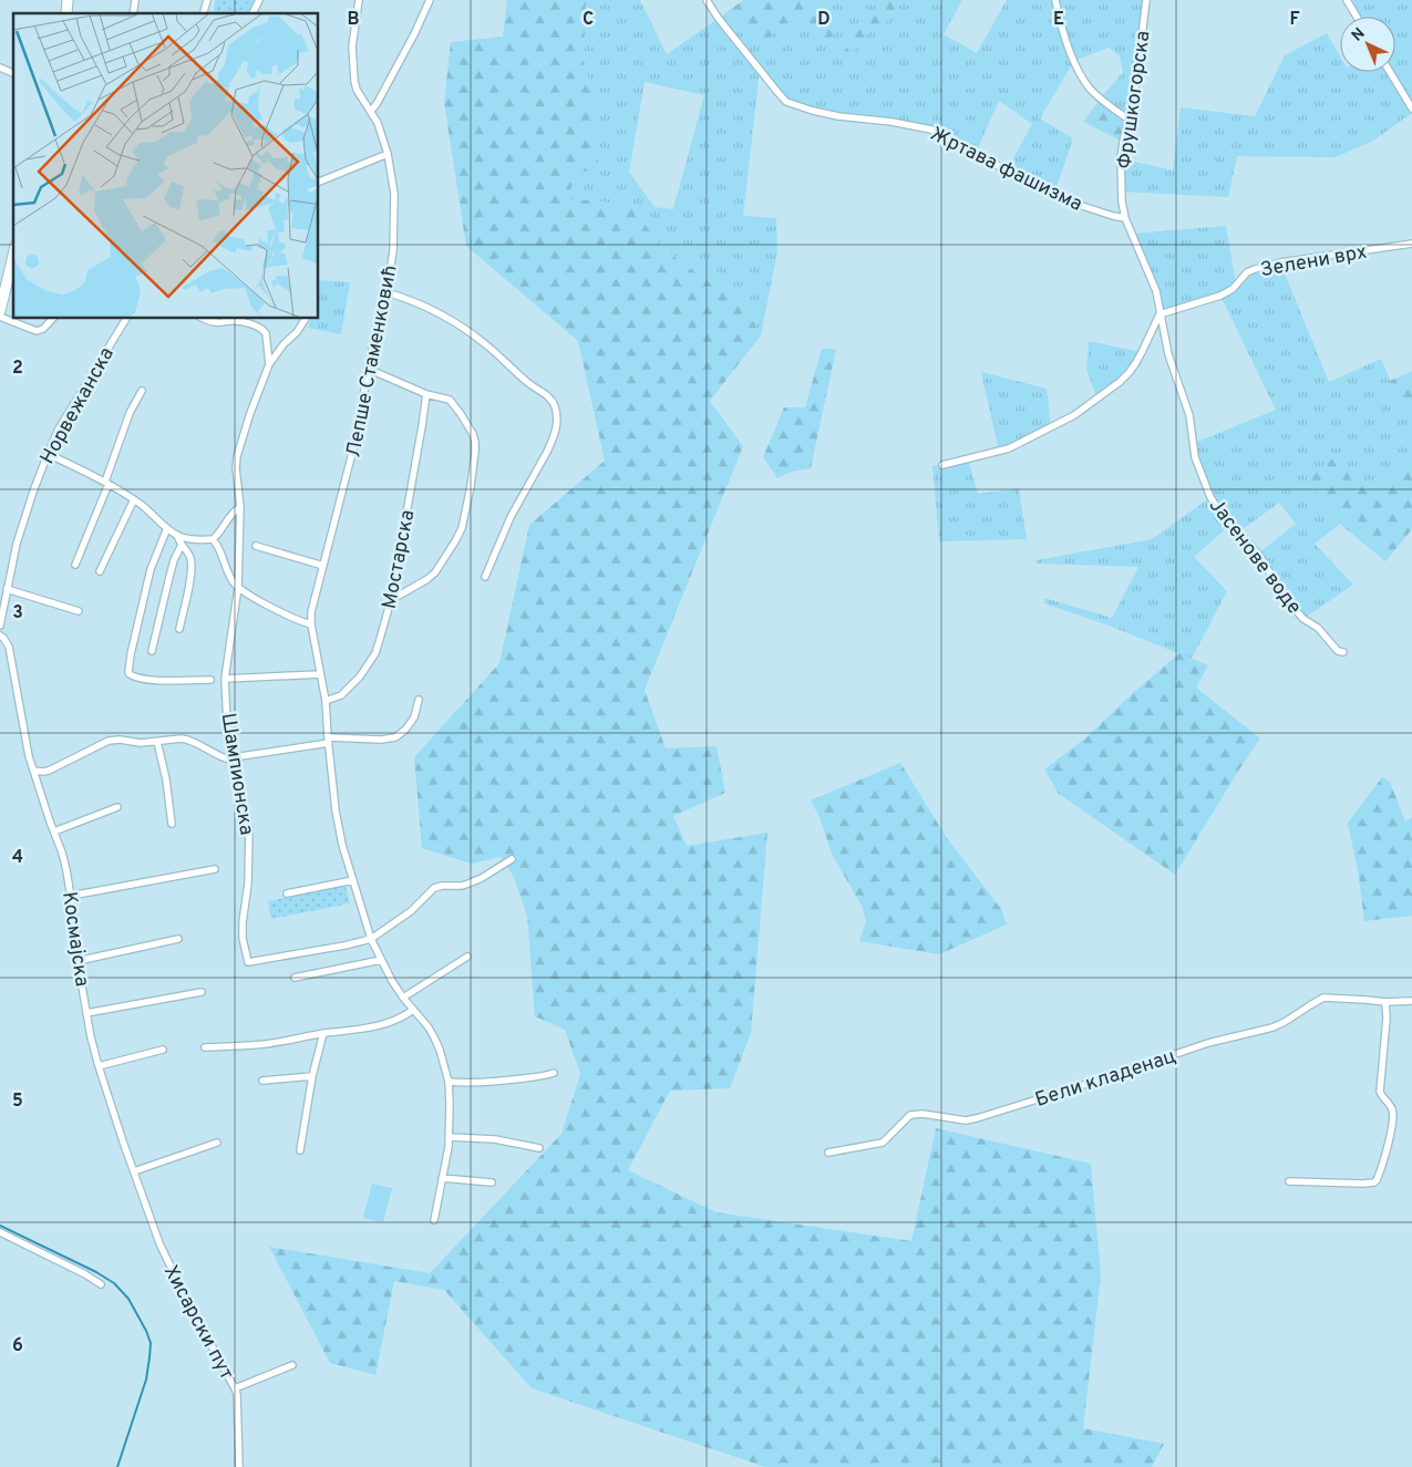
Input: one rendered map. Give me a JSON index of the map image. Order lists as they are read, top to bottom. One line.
{"streets":{"street":["Фрушкогорска","Жртава фашизма","Зелени врх","Лепше Стаменковић","Норвежанска","Јасенове воде","Мостарска","Шампионска","Космајска","Бели кладенац","Хисарски пут"]},"crossings":[["Фрушкогорска","Жртава фашизма"],["Фрушкогорска","Зелени врх"],["Фрушкогорска","Јасенове воде"],["Зелени врх","Јасенове воде"],["Лепше Стаменковић","Мостарска"],["Лепше Стаменковић","Шампионска"],["Космајска","Хисарски пут"]],"north":"top left","grid":{"columns":["B","C","D","E","F"],"rows":["2","3","4","5","6"]}}
